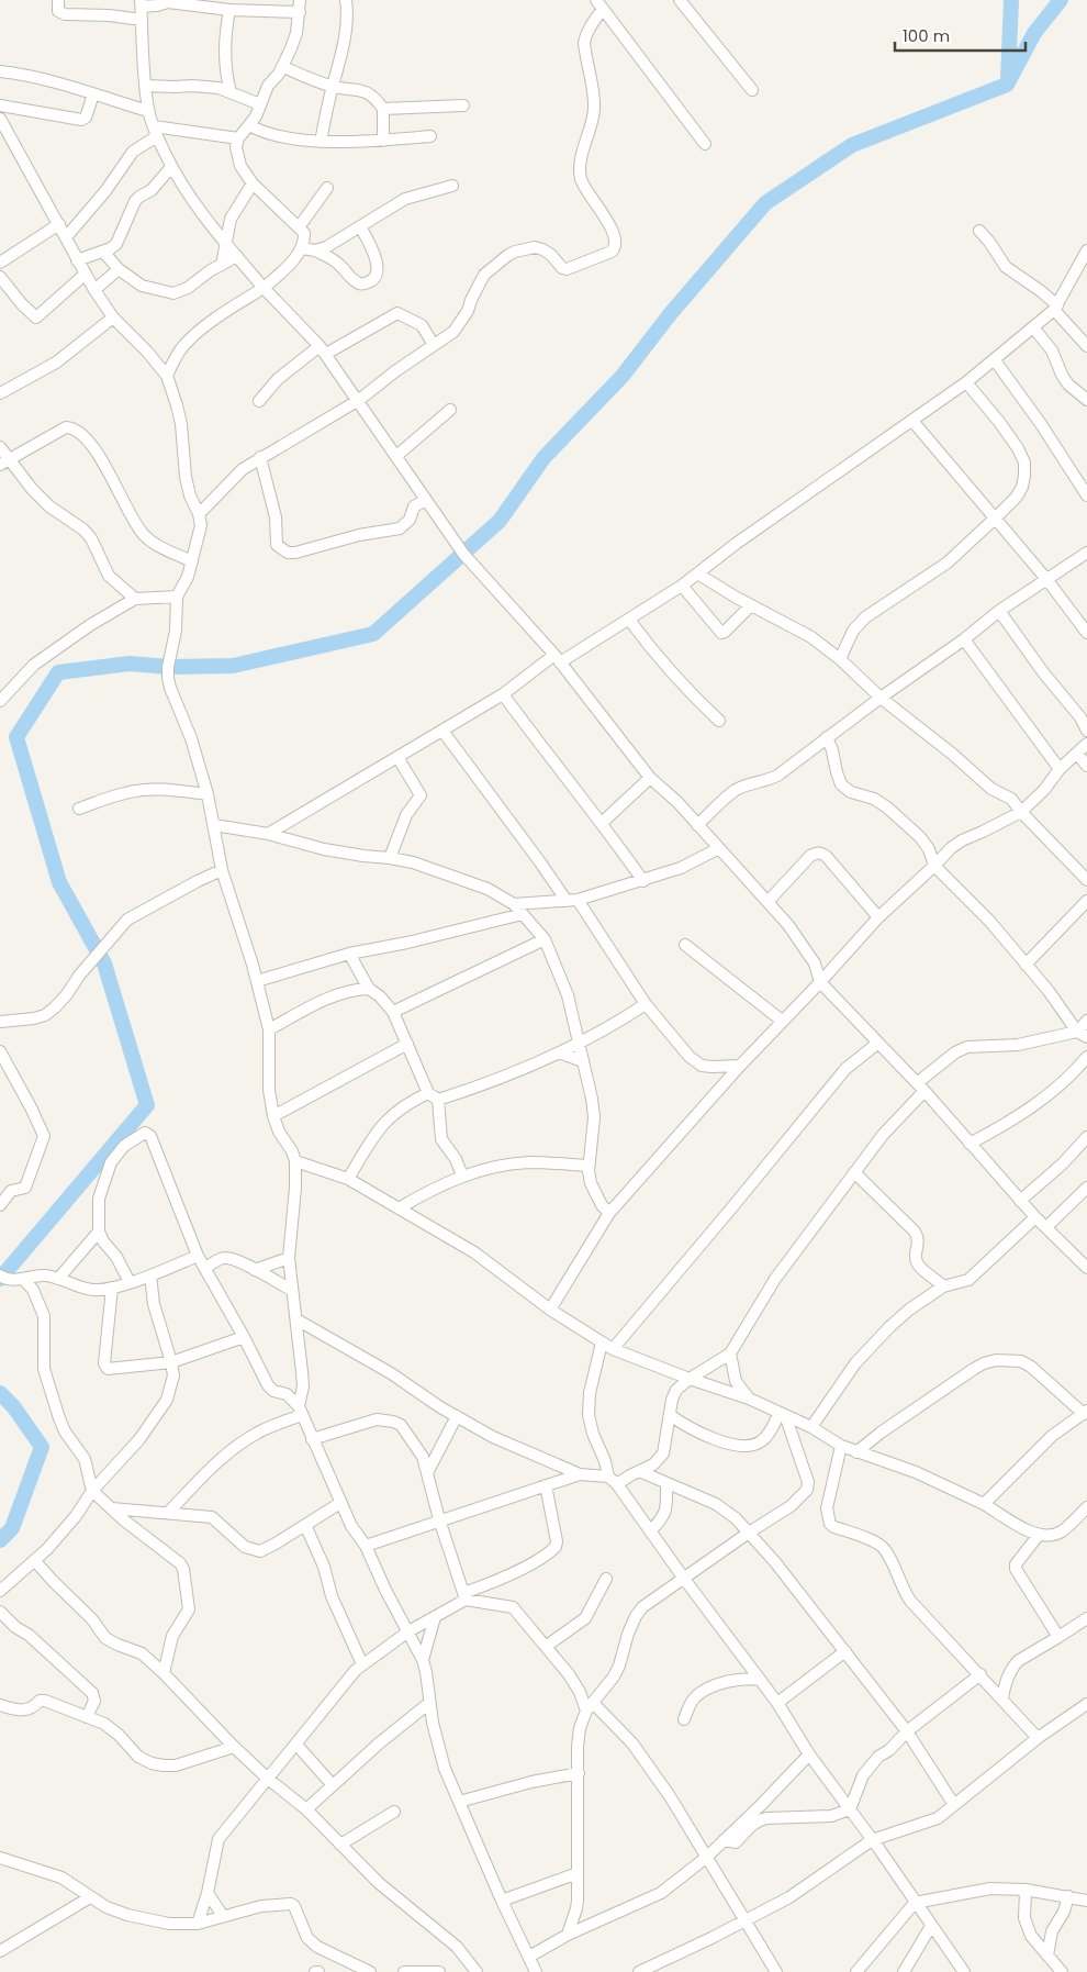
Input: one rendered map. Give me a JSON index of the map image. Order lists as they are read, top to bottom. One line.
{"scale_bar":"100 m"}
